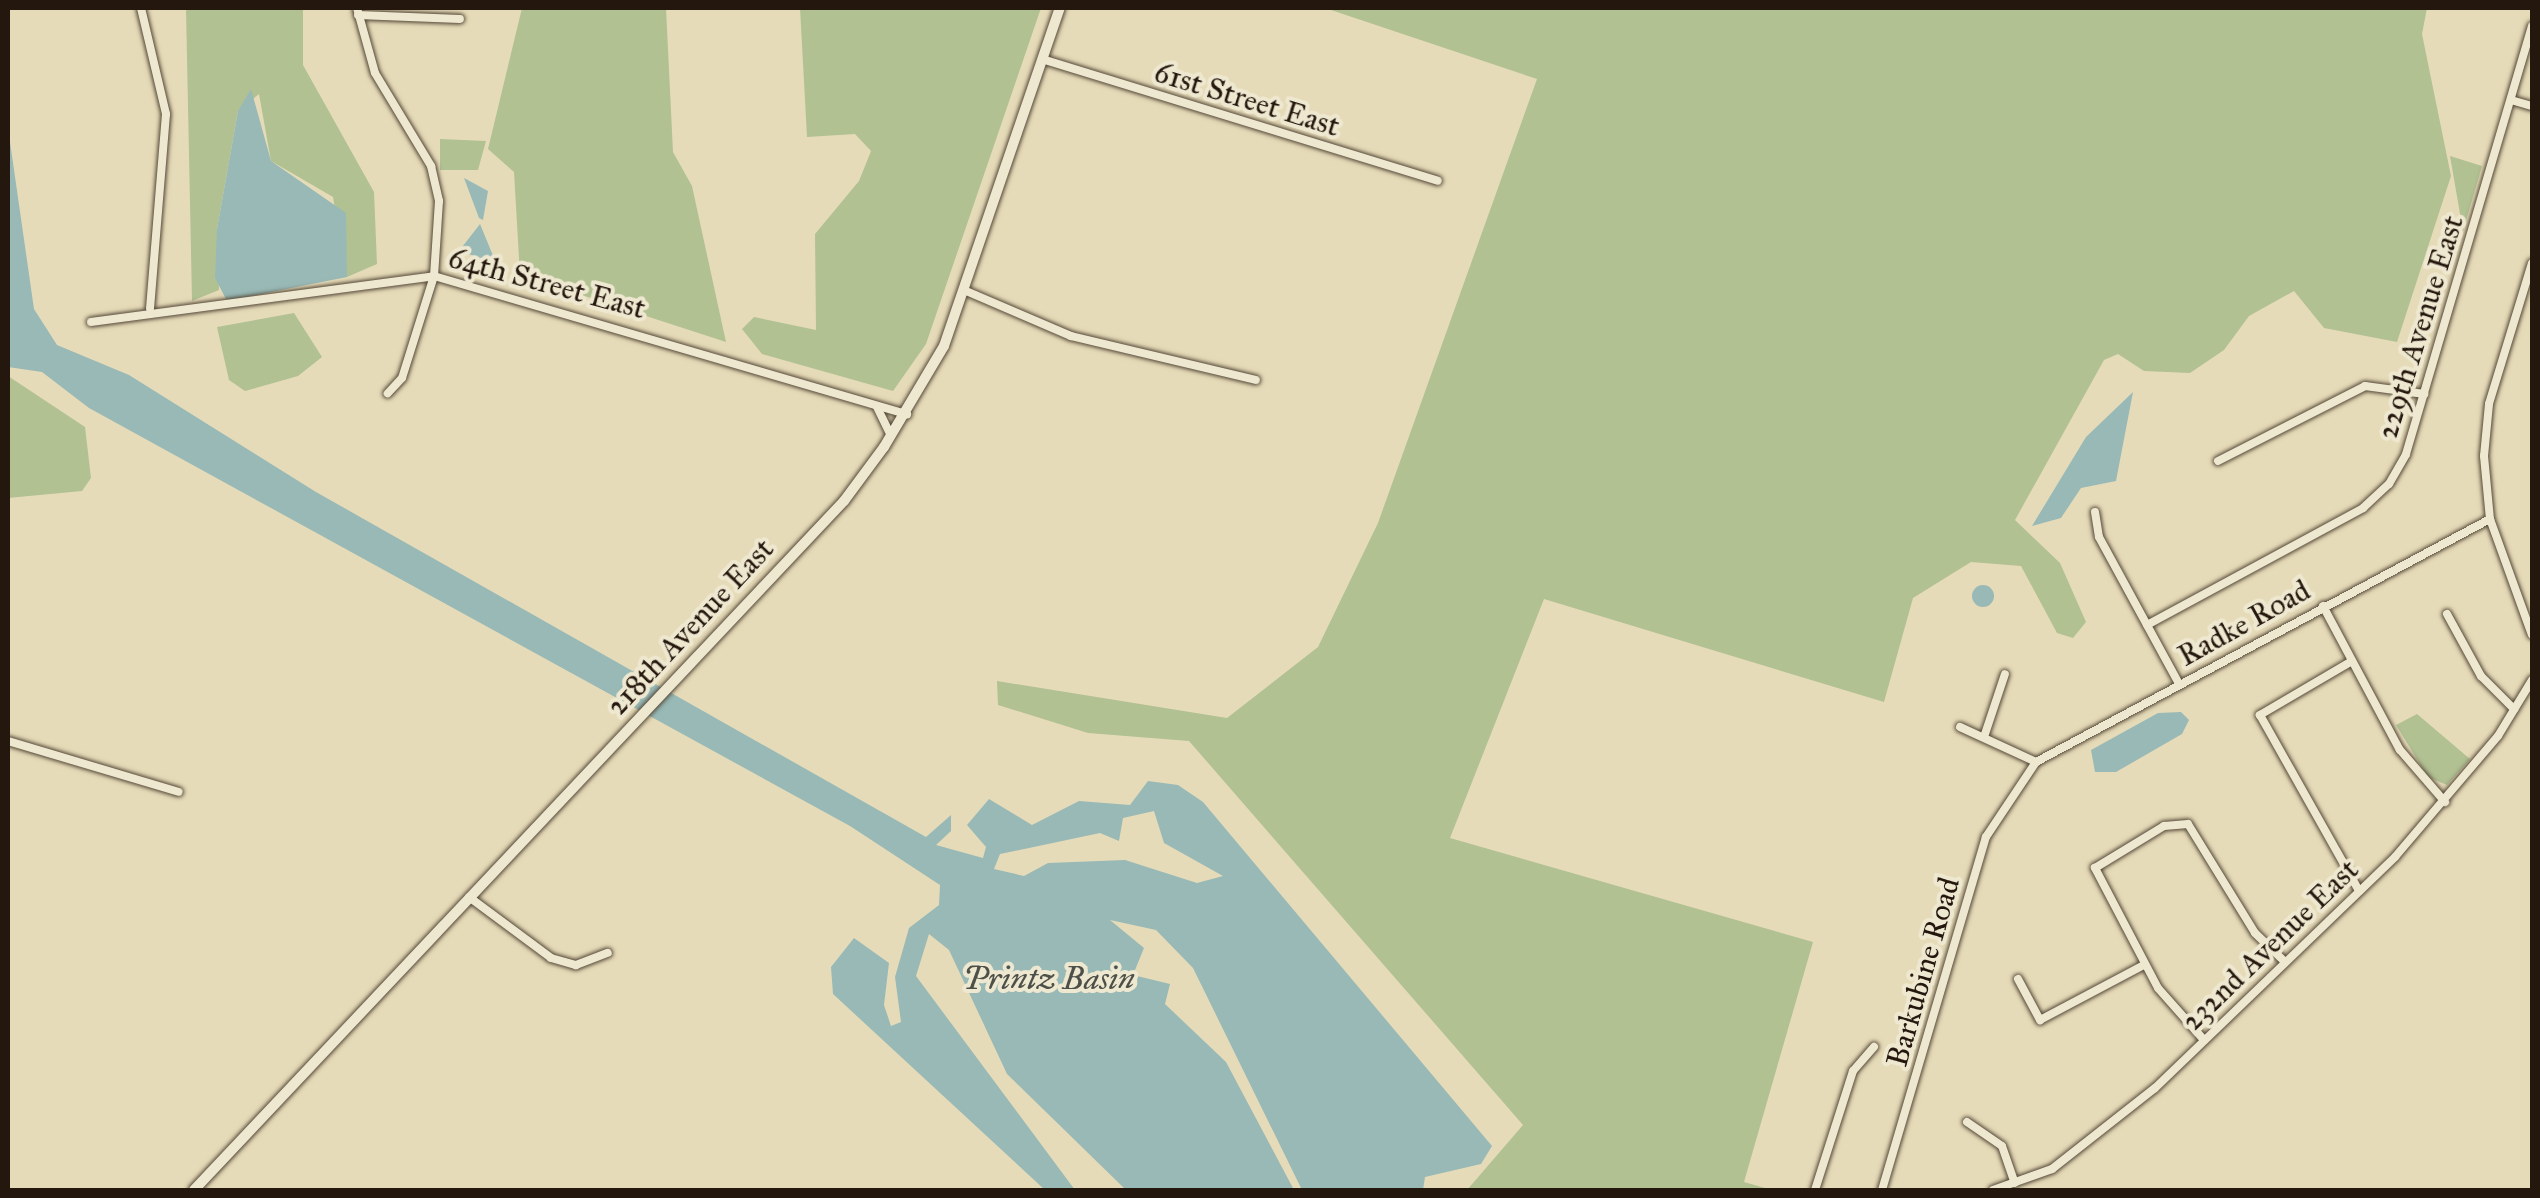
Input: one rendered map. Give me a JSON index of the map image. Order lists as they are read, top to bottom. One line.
{"streets":{"street":["61st Street East","64th Street East","229th Avenue East","Radke Road","218th Avenue East","232nd Avenue East","Barkubine Road"]},"crossings":[["61st Street East","218th Avenue East"],["64th Street East","218th Avenue East"],["Radke Road","Barkubine Road"]],"water":["Printz Basin"]}
